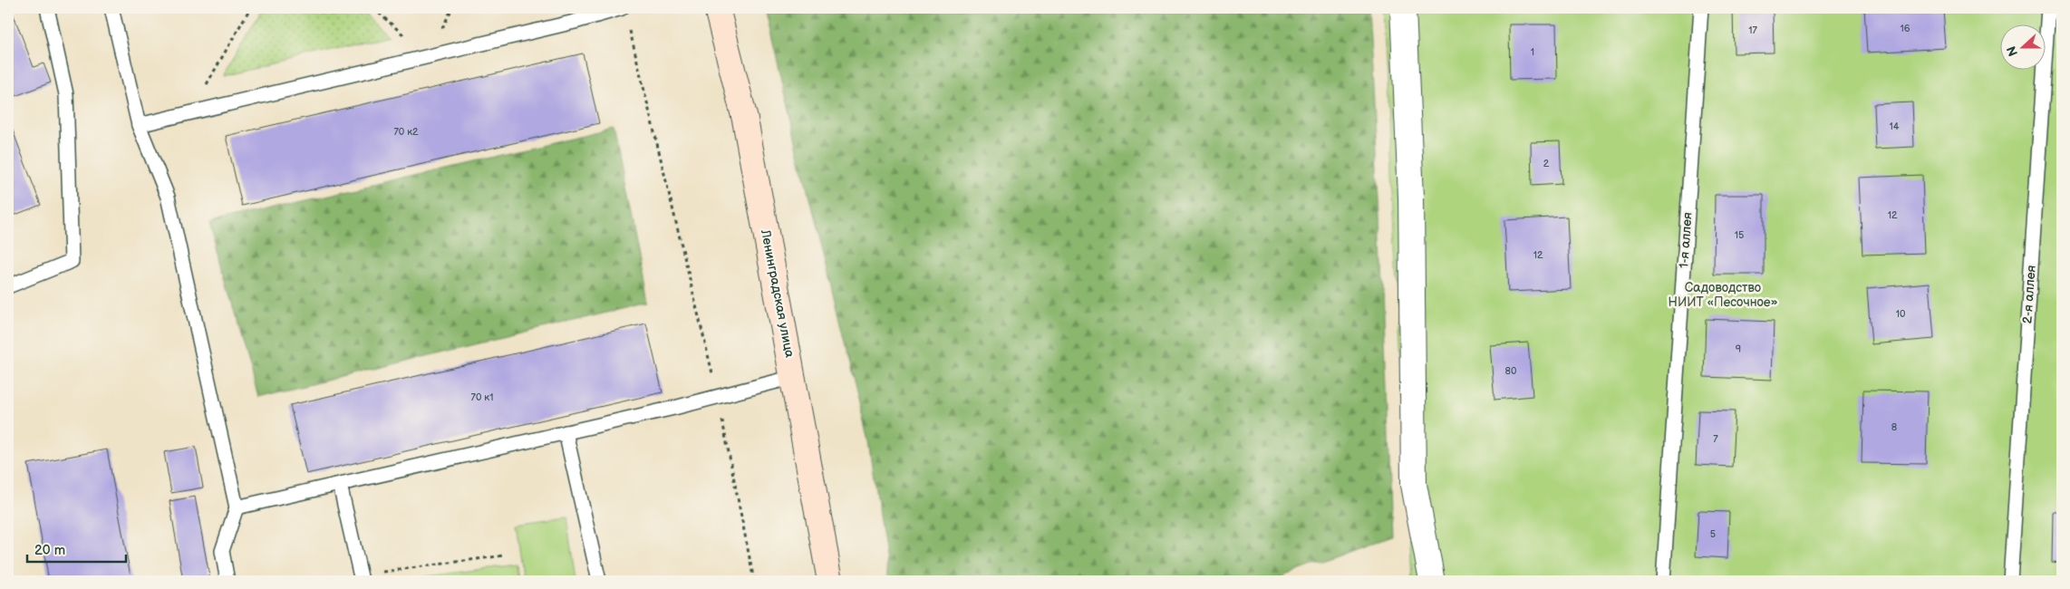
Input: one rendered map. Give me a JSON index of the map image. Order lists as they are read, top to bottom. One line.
{"streets":{"main road":["Ленинградская улица"],"lane":["1-я аллея","2-я аллея"]},"parks":["Садоводство НИИТ «Песочное»"],"house_numbers":["16","17","1","14","70 к2","2","12","15","12","10","9","80","70 к1","8","7","5"],"scale_bar":"20 m","north":"left"}
